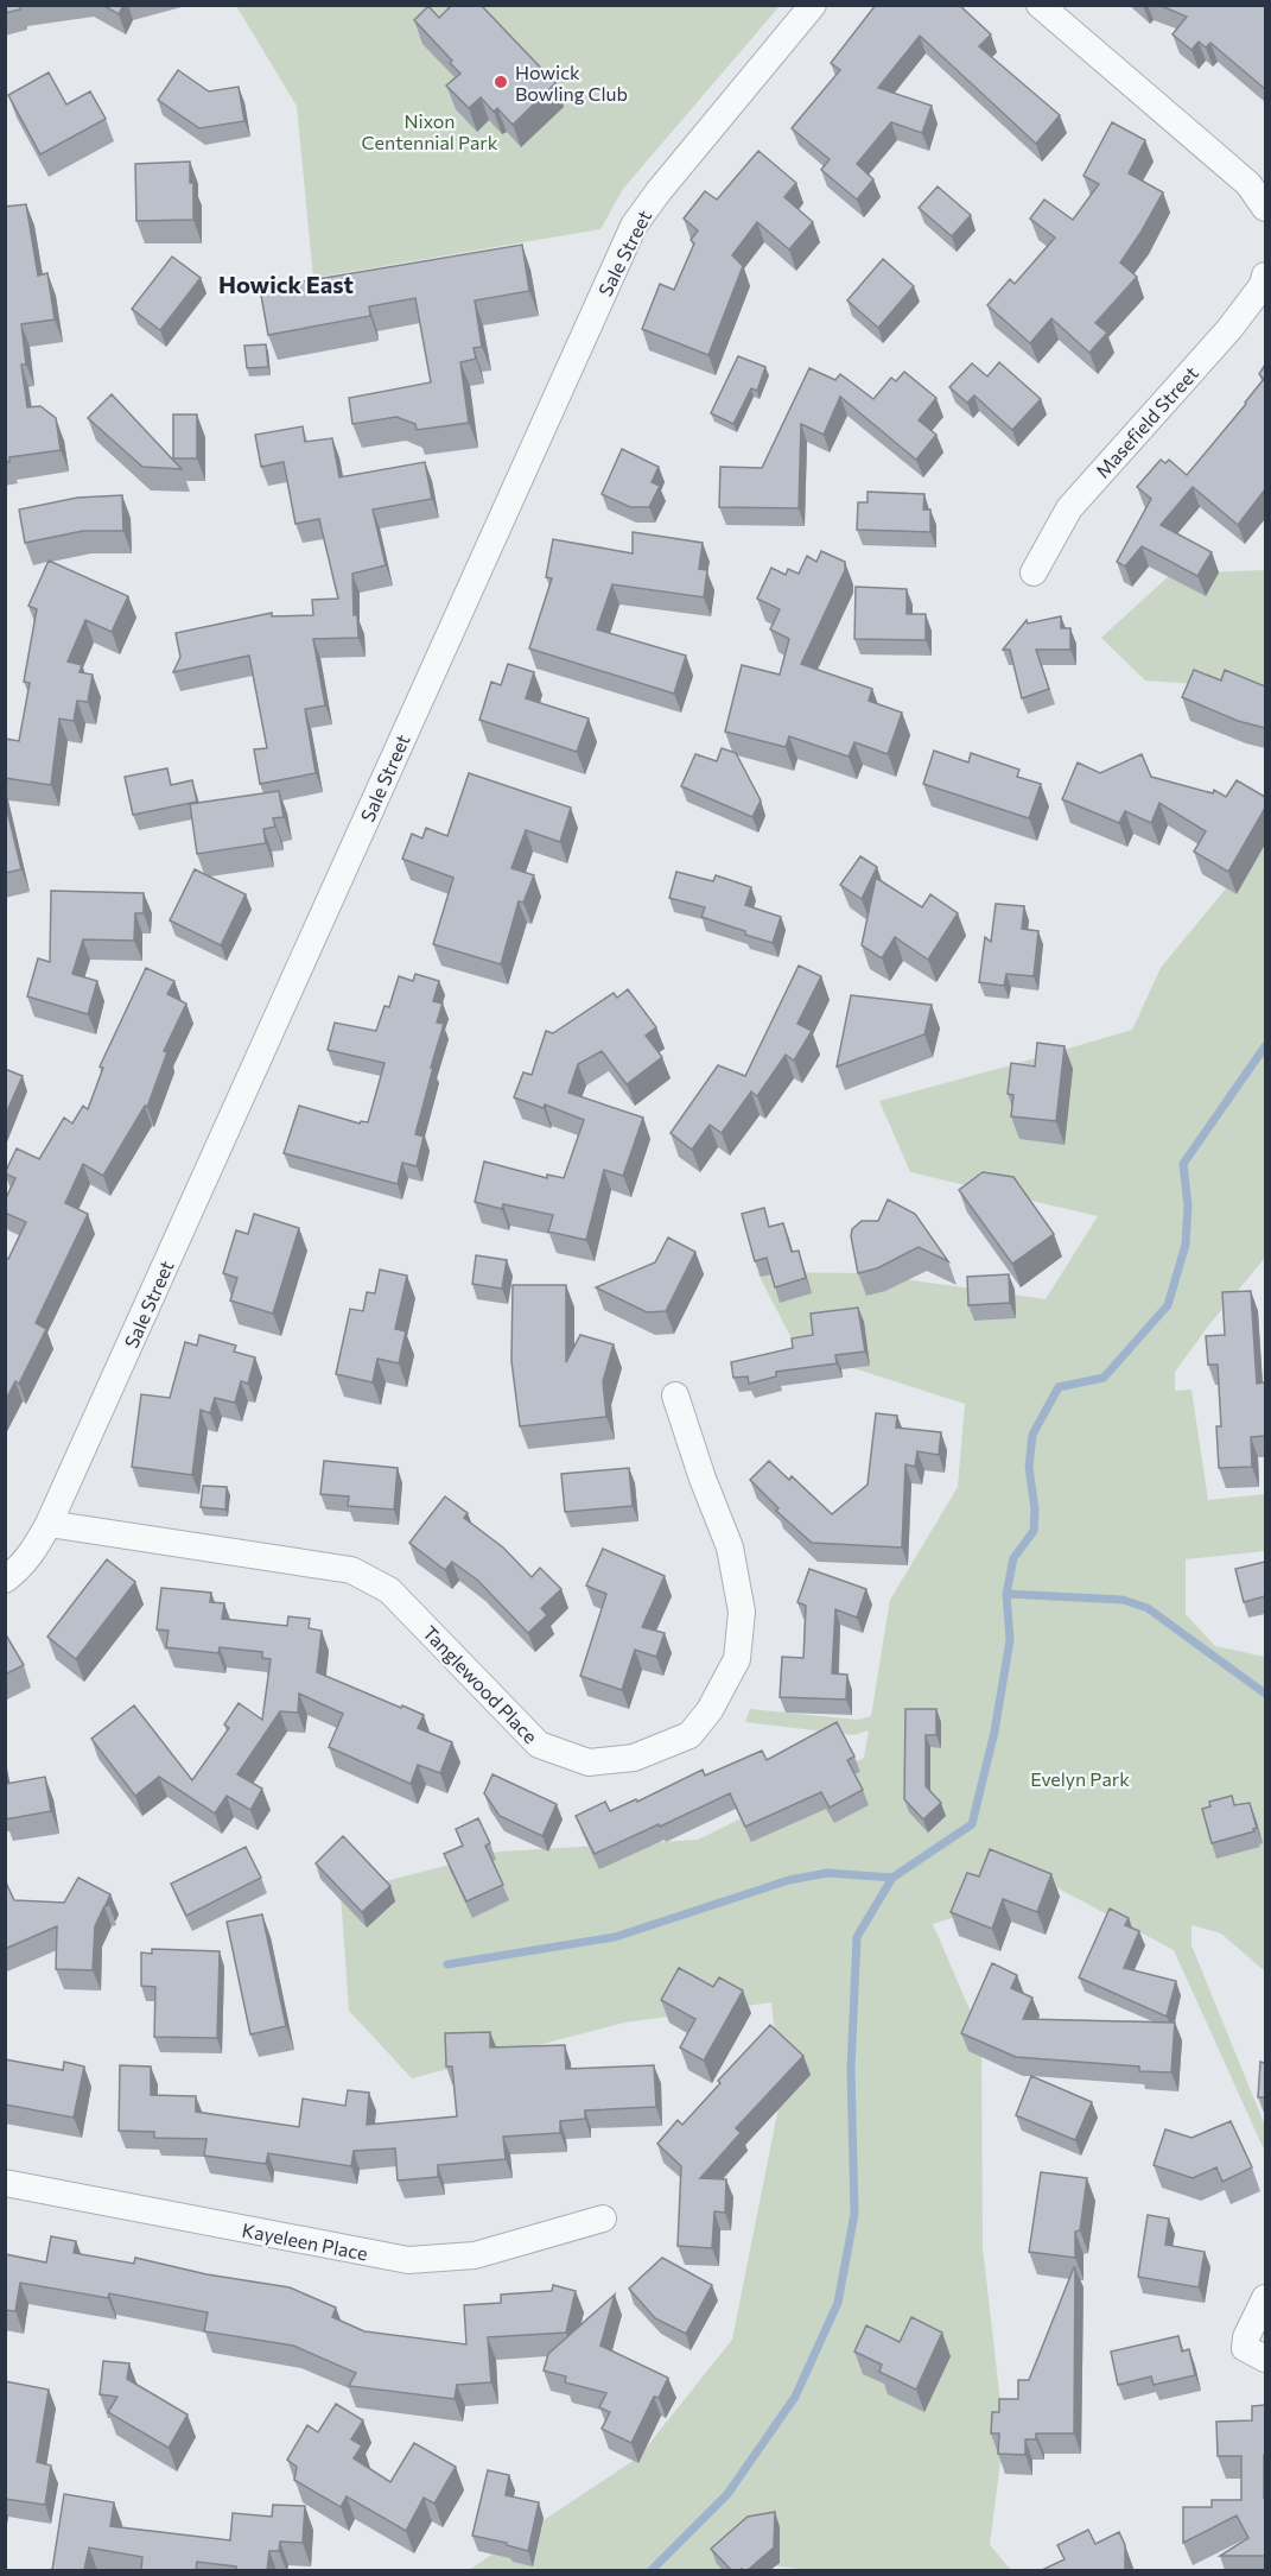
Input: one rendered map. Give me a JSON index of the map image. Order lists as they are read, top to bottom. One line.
{"streets":{"street":["Sale Street","Masefield Street","Tanglewood Place","Kayeleen Place"]},"crossings":[["Sale Street","Tanglewood Place"]],"districts":["Howick East"],"parks":["Nixon Centennial Park","Evelyn Park"],"places":["Howick Bowling Club"]}
